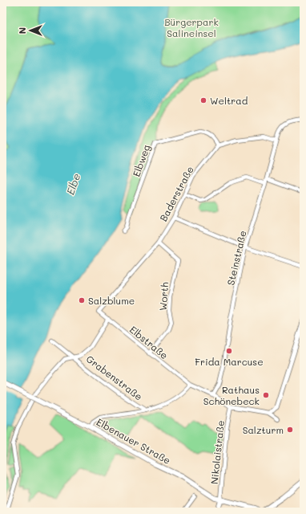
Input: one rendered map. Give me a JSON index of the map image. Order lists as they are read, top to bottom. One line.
{"streets":{"street":["Elbweg","Baderstraße","Steinstraße","Worth","Elbstraße","Grabenstraße","Elbenauer Straße","Nikolaistraße"]},"crossings":[["Elbweg","Baderstraße"],["Baderstraße","Worth"],["Baderstraße","Elbstraße"],["Steinstraße","Elbstraße"],["Worth","Elbstraße"],["Elbstraße","Nikolaistraße"],["Elbenauer Straße","Nikolaistraße"]],"water":["Elbe"],"parks":["Bürgerpark Salineinsel"],"places":["Weltrad","Salzblume","Frida Marcuse","Rathaus Schönebeck","Salzturm"],"north":"left"}
